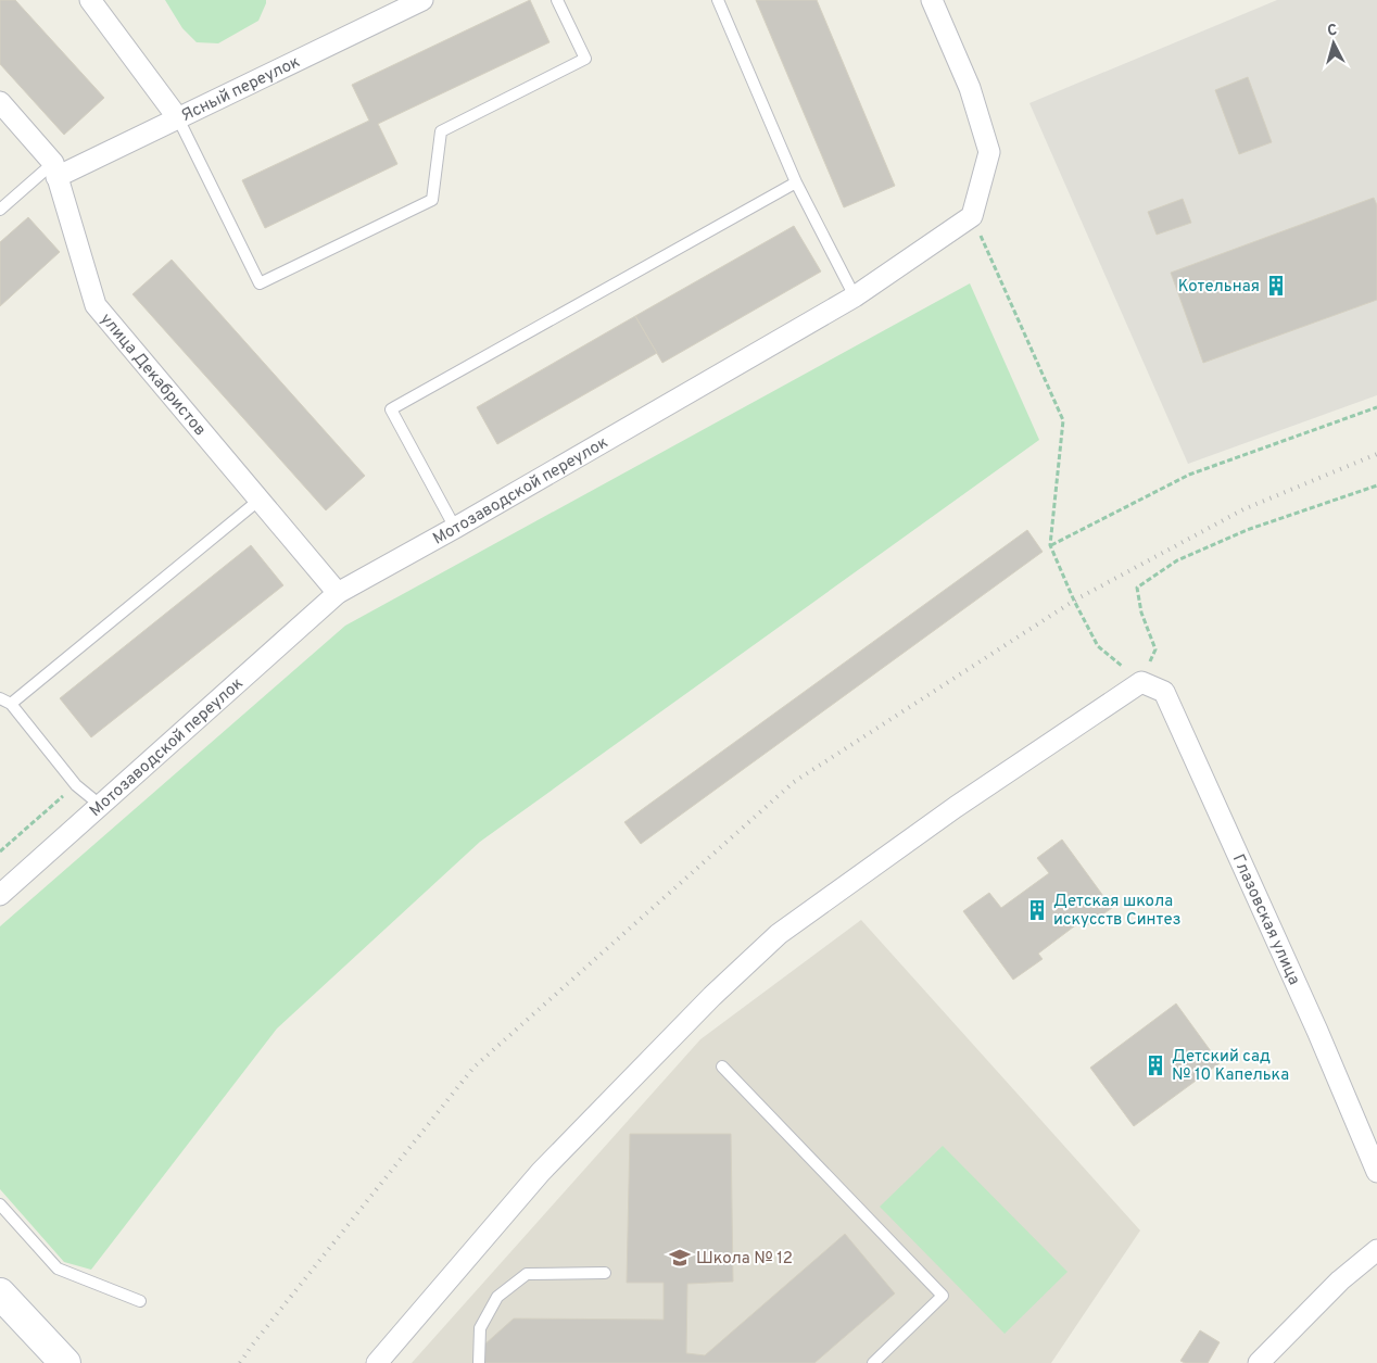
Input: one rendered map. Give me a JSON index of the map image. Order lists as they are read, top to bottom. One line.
{"streets":{"street":["Ясный переулок","улица Декабристов","Мотозаводской переулок","Глазовская улица"]},"crossings":[["Ясный переулок","улица Декабристов"],["улица Декабристов","Мотозаводской переулок"]],"places":{"building":["Котельная","Детская школа искусств Синтез","Детский сад № 10 Капелька"],"school or university":["Школа № 12"]},"north":"top"}
